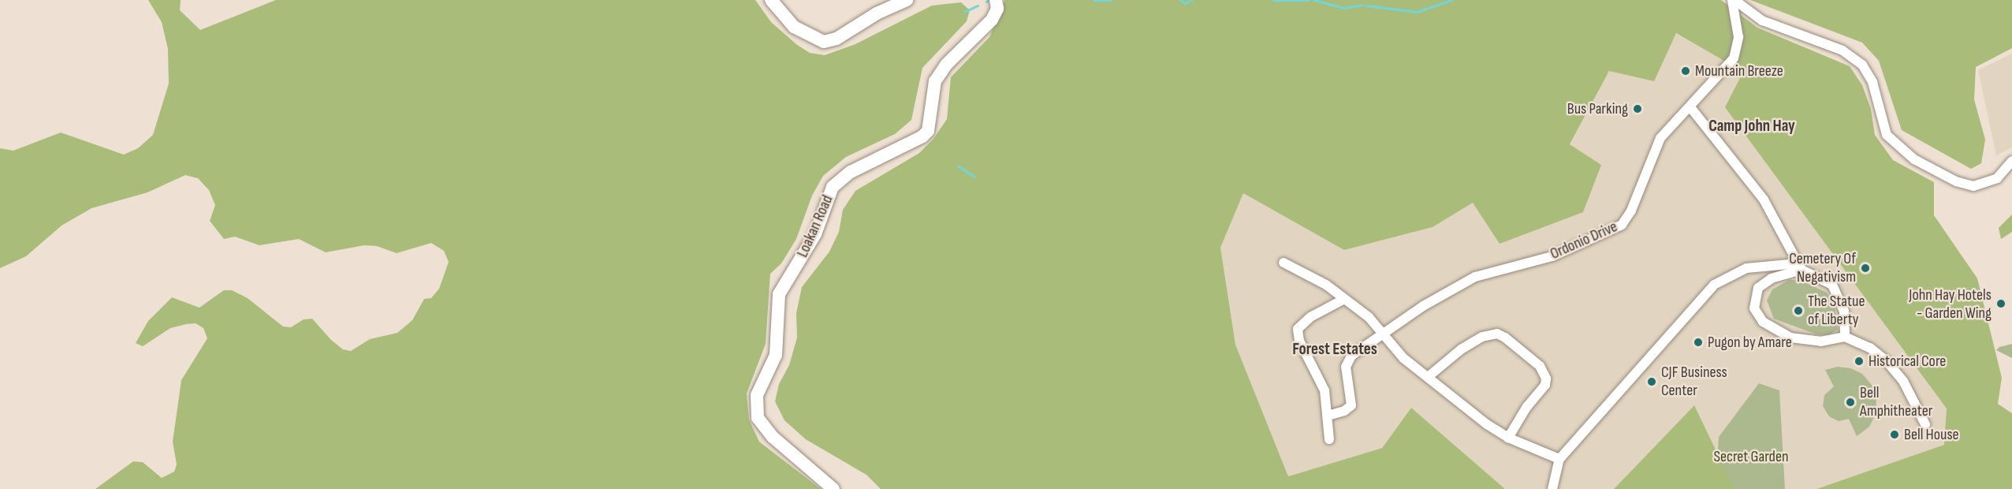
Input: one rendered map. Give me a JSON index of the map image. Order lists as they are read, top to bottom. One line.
{"streets":{"main road":["Loakan Road"],"street":["Ordonio Drive"]},"districts":["Camp John Hay","Forest Estates"],"parks":["Secret Garden"],"places":["Mountain Breeze","Bus Parking","Cemetery Of Negativism","John Hay Hotels - Garden Wing","The Statue of Liberty","Pugon by Amare","Historical Core","CJF Business Center","Bell Amphitheater","Bell House"]}
